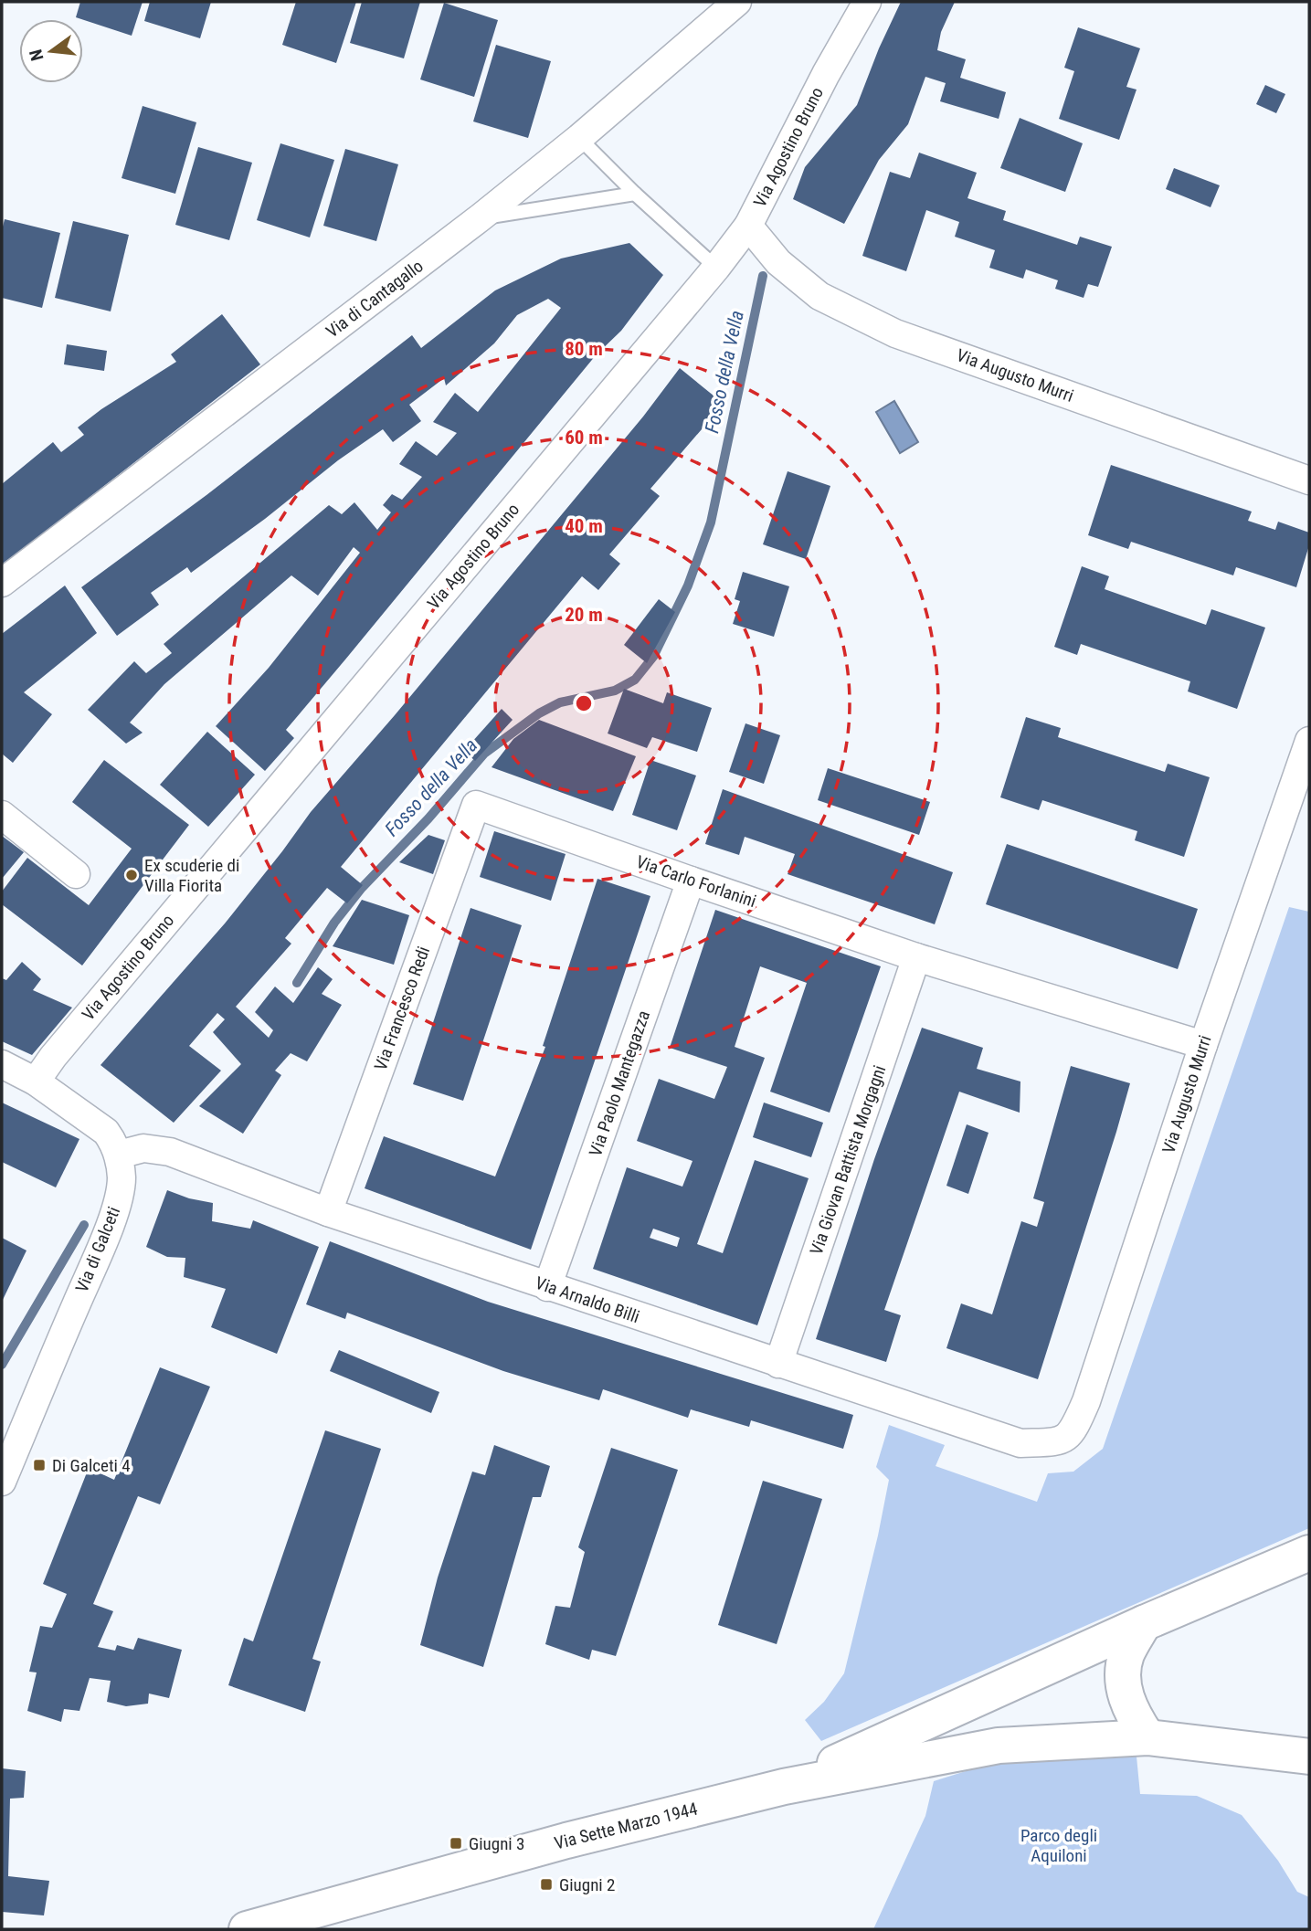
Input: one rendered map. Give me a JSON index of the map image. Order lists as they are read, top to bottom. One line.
{"streets":{"street":["Via Agostino Bruno","Via di Cantagallo","Via Augusto Murri","Via Carlo Forlanini","Via Francesco Redi","Via Paolo Mantegazza","Via Giovan Battista Morgagni","Via di Galceti","Via Arnaldo Billi","Via Sette Marzo 1944"]},"crossings":[["Via Agostino Bruno","Via Augusto Murri"],["Via Augusto Murri","Via Carlo Forlanini"],["Via Augusto Murri","Via Arnaldo Billi"],["Via Carlo Forlanini","Via Francesco Redi"],["Via Carlo Forlanini","Via Paolo Mantegazza"],["Via Carlo Forlanini","Via Giovan Battista Morgagni"],["Via Francesco Redi","Via Arnaldo Billi"],["Via Paolo Mantegazza","Via Arnaldo Billi"],["Via Giovan Battista Morgagni","Via Arnaldo Billi"],["Via di Galceti","Via Arnaldo Billi"]],"water":["Fosso della Vella"],"parks":["Parco degli Aquiloni"],"places":{"other":["Ex scuderie di Villa Fiorita"],"transit":["Di Galceti 4","Giugni 3","Giugni 2"]},"north":"left","rings":["80 m","60 m","40 m","20 m"]}
